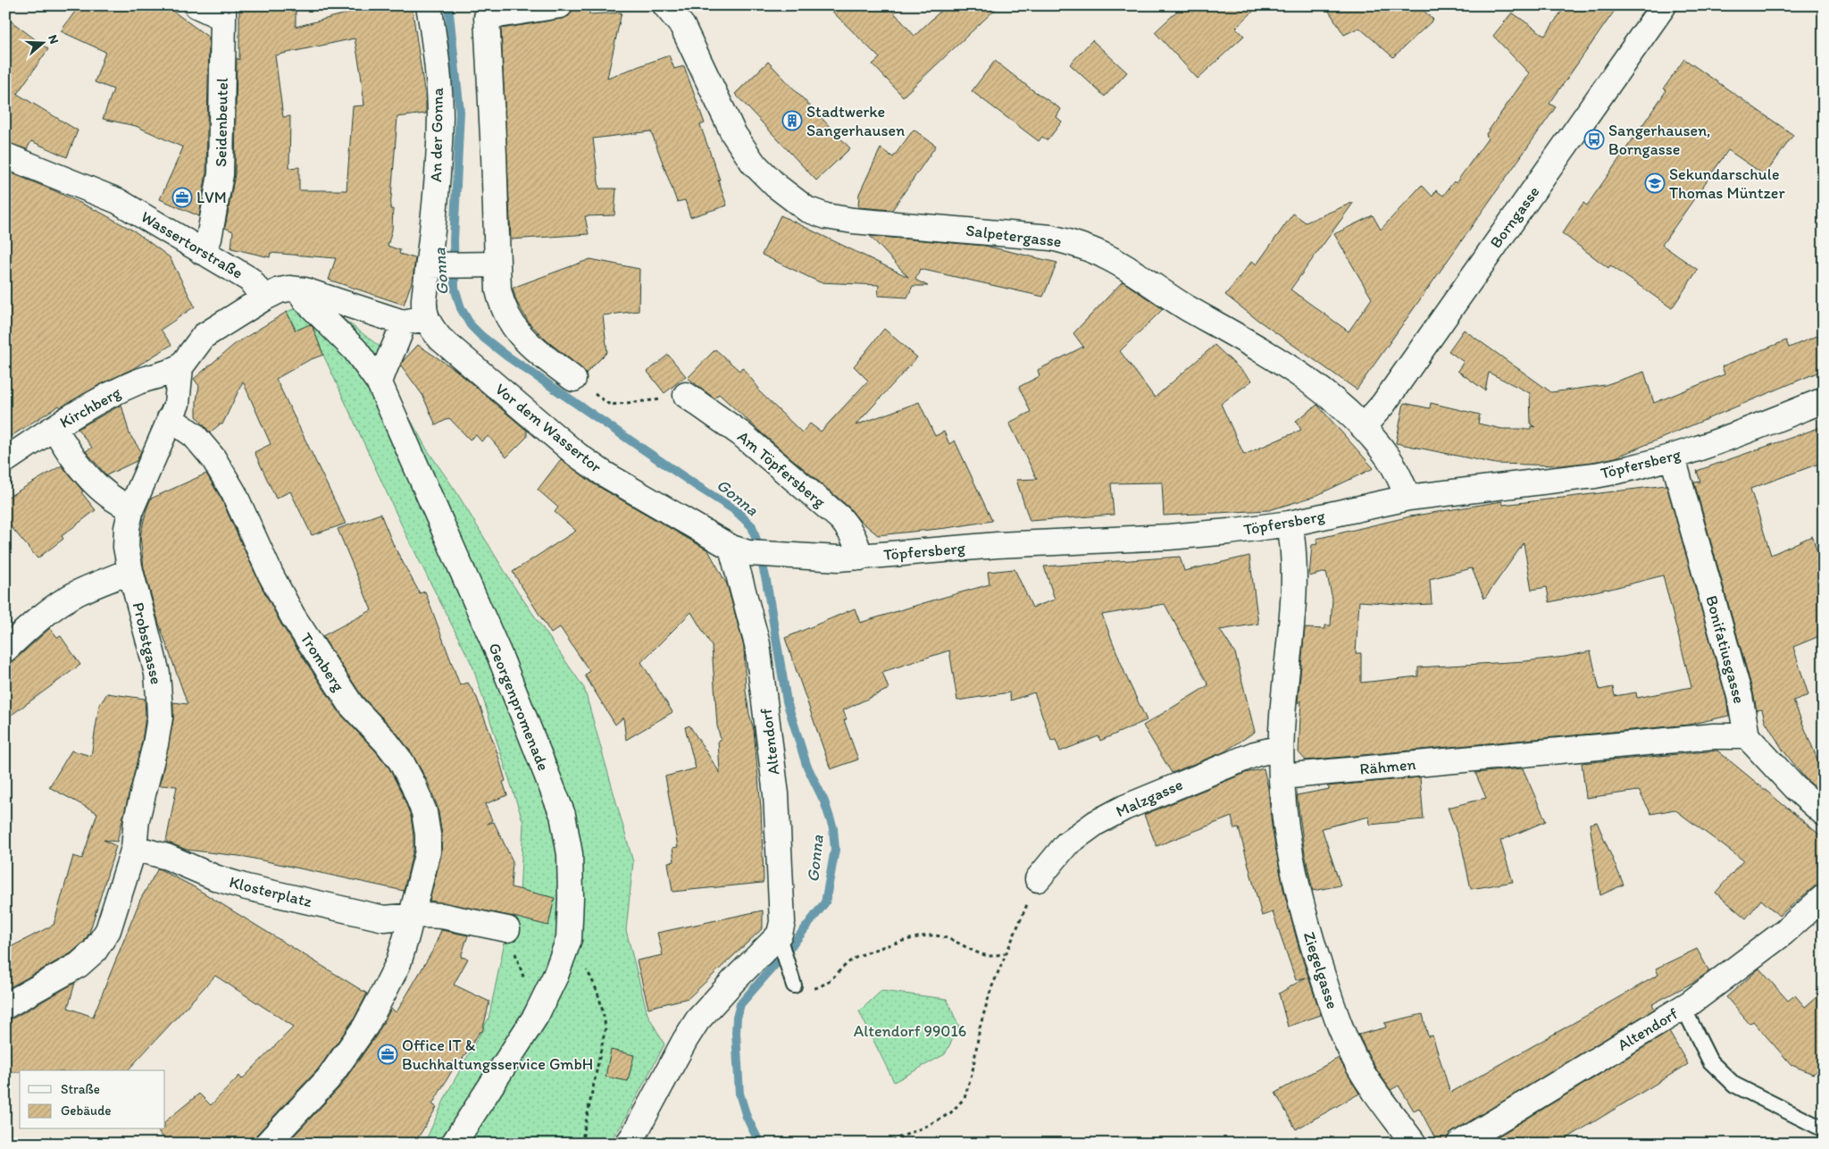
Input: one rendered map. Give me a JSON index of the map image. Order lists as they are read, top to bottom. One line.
{"streets":{"street":["Seidenbeutel","An der Gonna","Borngasse","Salpetergasse","Wassertorstraße","Kirchberg","Vor dem Wassertor","Töpfersberg","Am Töpfersberg","Probstgasse","Bonifatiusgasse","Tromberg","Georgenpromenade","Altendorf","Rähmen","Malzgasse","Klosterplatz","Ziegelgasse"]},"crossings":[["Seidenbeutel","Wassertorstraße"],["An der Gonna","Vor dem Wassertor"],["Borngasse","Salpetergasse"],["Salpetergasse","Töpfersberg"],["Kirchberg","Probstgasse"],["Vor dem Wassertor","Töpfersberg"],["Vor dem Wassertor","Altendorf"],["Töpfersberg","Am Töpfersberg"],["Töpfersberg","Bonifatiusgasse"],["Töpfersberg","Altendorf"],["Probstgasse","Tromberg"],["Probstgasse","Klosterplatz"],["Bonifatiusgasse","Rähmen"],["Tromberg","Klosterplatz"],["Rähmen","Ziegelgasse"]],"water":["Gonna"],"parks":["Altendorf 99016"],"places":{"building":["Stadtwerke Sangerhausen"],"bus stop":["Sangerhausen, Borngasse"],"school or university":["Sekundarschule Thomas Müntzer"],"office":["LVM","Office IT & Buchhaltungsservice GmbH"]},"legend":["Straße","Gebäude"],"north":"right"}
